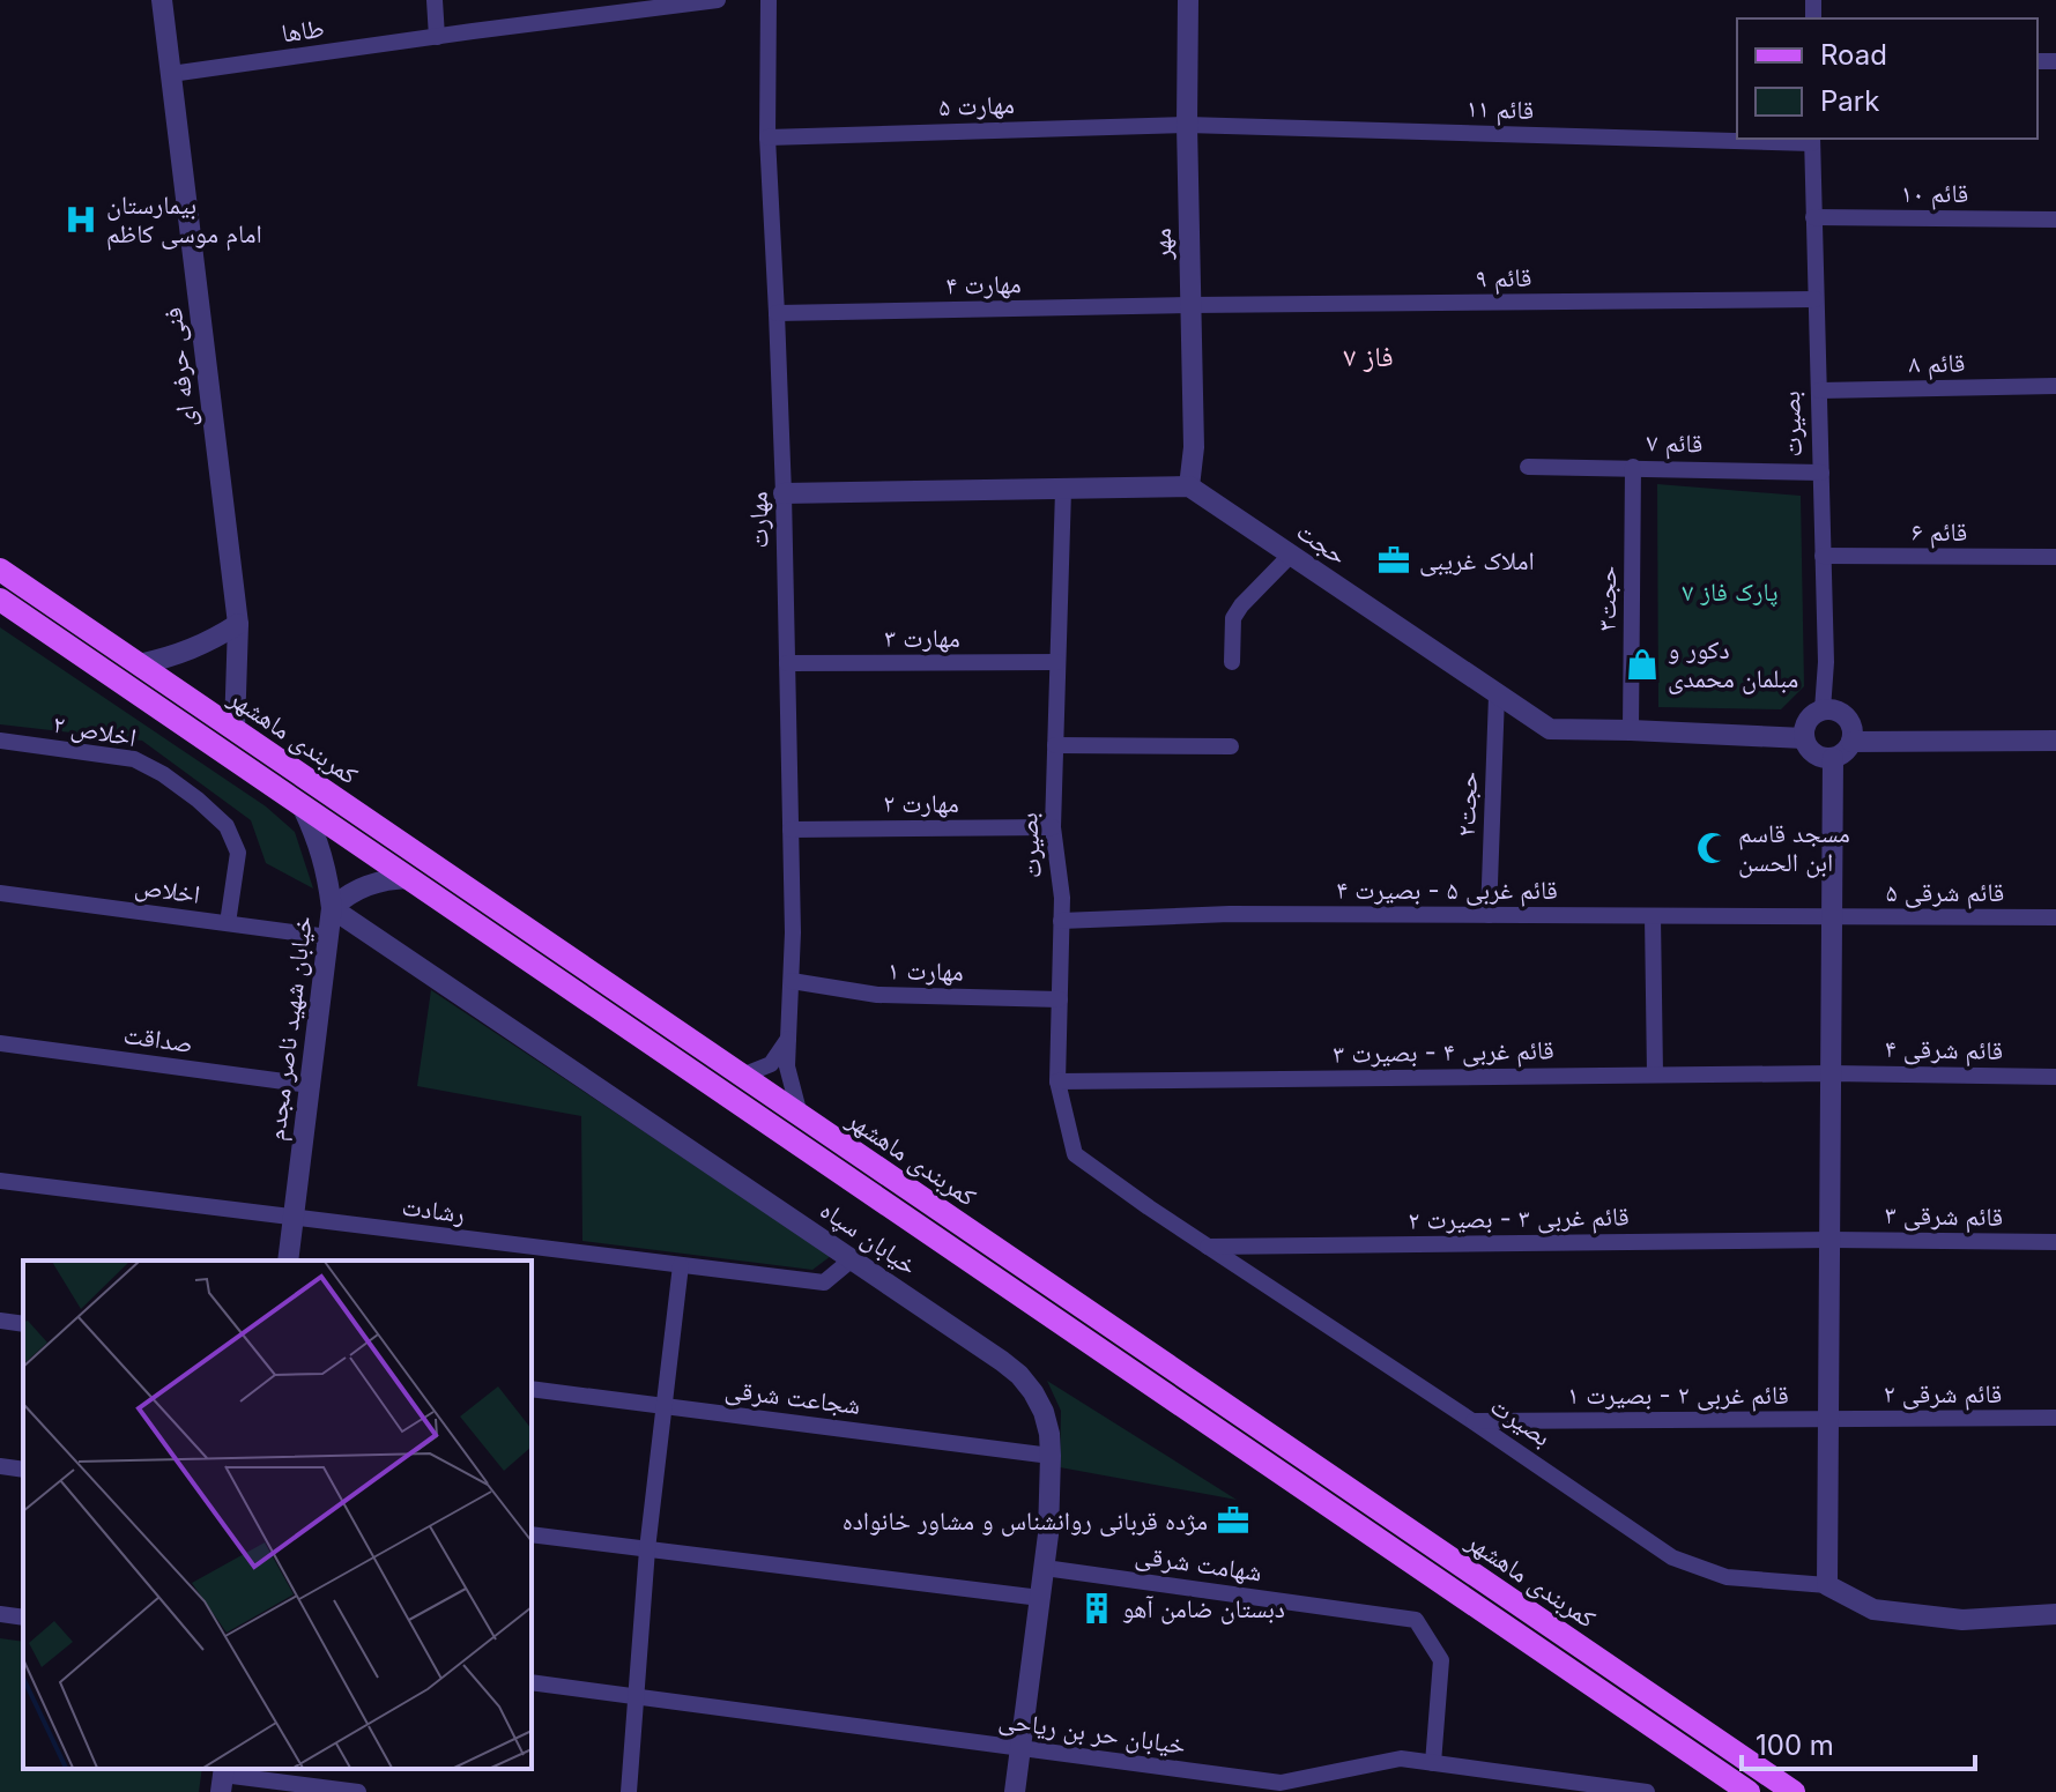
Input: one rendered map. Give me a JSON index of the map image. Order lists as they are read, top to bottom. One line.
{"streets":{"main road":["کمربندی ماهشهر"],"street":["طاها","مهارت ۵","قائم ۱۱","قائم ۱۰","مهر","قائم ۹","مهارت ۴","قائم ۸","فنی حرفه ای","بصیرت","قائم ۷","مهارت","قائم ۶","حجت","حجت۳","مهارت ۳","اخلاص ۲","مهارت ۲","حجت۲","اخلاص","قائم غربی ۵ - بصیرت ۴","قائم شرقی ۵","مهارت ۱","خیابان شهید ناصر مجدم","صداقت","قائم شرقی ۴","قائم غربی ۴ - بصیرت ۳","رشادت","قائم شرقی ۳","قائم غربی ۳ - بصیرت ۲","خیابان سپاه","قائم شرقی ۲","قائم غربی ۲ - بصیرت ۱","شجاعت شرقی","شهامت شرقی","خیابان حر بن ریاحی"]},"crossings":[["طاها","فنی حرفه ای"],["مهارت ۵","قائم ۱۱"],["مهارت ۵","مهر"],["مهارت ۵","مهارت"],["قائم ۱۱","مهر"],["قائم ۱۱","بصیرت"],["قائم ۱۰","بصیرت"],["مهر","قائم ۹"],["مهر","مهارت ۴"],["مهر","حجت"],["قائم ۹","مهارت ۴"],["قائم ۹","بصیرت"],["مهارت ۴","مهارت"],["قائم ۸","بصیرت"],["فنی حرفه ای","کمربندی ماهشهر"],["بصیرت","قائم ۷"],["بصیرت","قائم ۶"],["بصیرت","حجت"],["بصیرت","مهارت ۳"],["بصیرت","مهارت ۲"],["بصیرت","قائم غربی ۵ - بصیرت ۴"],["بصیرت","مهارت ۱"],["بصیرت","قائم غربی ۴ - بصیرت ۳"],["بصیرت","قائم غربی ۳ - بصیرت ۲"],["بصیرت","قائم غربی ۲ - بصیرت ۱"],["قائم ۷","حجت۳"],["مهارت","مهارت ۳"],["مهارت","کمربندی ماهشهر"],["مهارت","مهارت ۲"],["مهارت","مهارت ۱"],["حجت","حجت۳"],["حجت","حجت۲"],["اخلاص ۲","اخلاص"],["کمربندی ماهشهر","خیابان شهید ناصر مجدم"],["حجت۲","قائم غربی ۵ - بصیرت ۴"],["اخلاص","خیابان شهید ناصر مجدم"],["قائم غربی ۵ - بصیرت ۴","قائم شرقی ۵"],["خیابان شهید ناصر مجدم","صداقت"],["خیابان شهید ناصر مجدم","رشادت"],["خیابان شهید ناصر مجدم","خیابان سپاه"],["قائم شرقی ۴","قائم غربی ۴ - بصیرت ۳"],["رشادت","خیابان سپاه"],["قائم شرقی ۳","قائم غربی ۳ - بصیرت ۲"],["خیابان سپاه","شجاعت شرقی"],["خیابان سپاه","شهامت شرقی"],["خیابان سپاه","خیابان حر بن ریاحی"],["قائم شرقی ۲","قائم غربی ۲ - بصیرت ۱"],["شهامت شرقی","خیابان حر بن ریاحی"]],"districts":["فاز ۷"],"parks":["پارک فاز ۷"],"places":{"hospital":["بیمارستان امام موسی کاظم"],"office":["املاک غریبی","مژده قربانی روانشناس و مشاور خانواده"],"shop":["دکور و مبلمان محمدی"],"mosque":["مسجد قاسم ابن الحسن"],"building":["دبستان ضامن آهو"]},"legend":["Road","Park"],"scale_bar":"100 m"}
